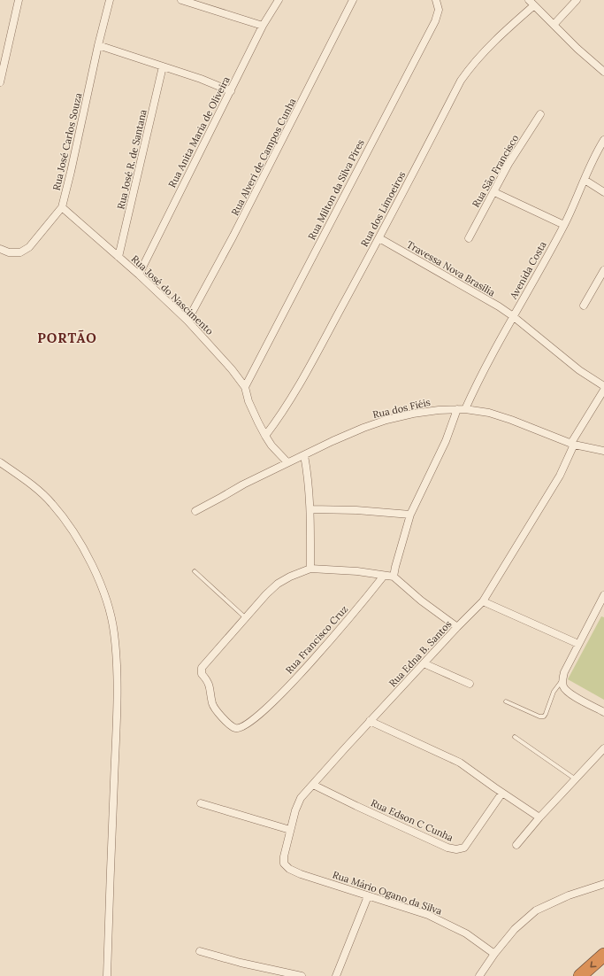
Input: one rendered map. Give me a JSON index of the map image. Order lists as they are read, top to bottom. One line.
{"streets":{"street":["Rua Anita Maria de Oliveira","Rua José Carlos Souza","Rua Alveri de Campos Cunha","Rua José R. de Santana","Rua São Francisco","Rua Milton da Silva Pires","Rua dos Limoeiros","Travessa Nova Brasília","Avenida Costa","Rua José do Nascimento","Rua dos Fiéis","Rua Francisco Cruz","Rua Edna B. Santos","Rua Edson C Cunha","Rua Mário Ogano da Silva"]},"crossings":[["Rua Anita Maria de Oliveira","Rua José do Nascimento"],["Rua José Carlos Souza","Rua José do Nascimento"],["Rua Alveri de Campos Cunha","Rua José do Nascimento"],["Rua José R. de Santana","Rua José do Nascimento"],["Rua Milton da Silva Pires","Rua José do Nascimento"],["Rua dos Limoeiros","Travessa Nova Brasília"],["Rua dos Limoeiros","Rua José do Nascimento"],["Travessa Nova Brasília","Avenida Costa"],["Avenida Costa","Rua dos Fiéis"],["Rua José do Nascimento","Rua dos Fiéis"],["Rua dos Fiéis","Rua Edna B. Santos"],["Rua Edna B. Santos","Rua Edson C Cunha"],["Rua Edna B. Santos","Rua Mário Ogano da Silva"]],"districts":["PORTÃO"]}
